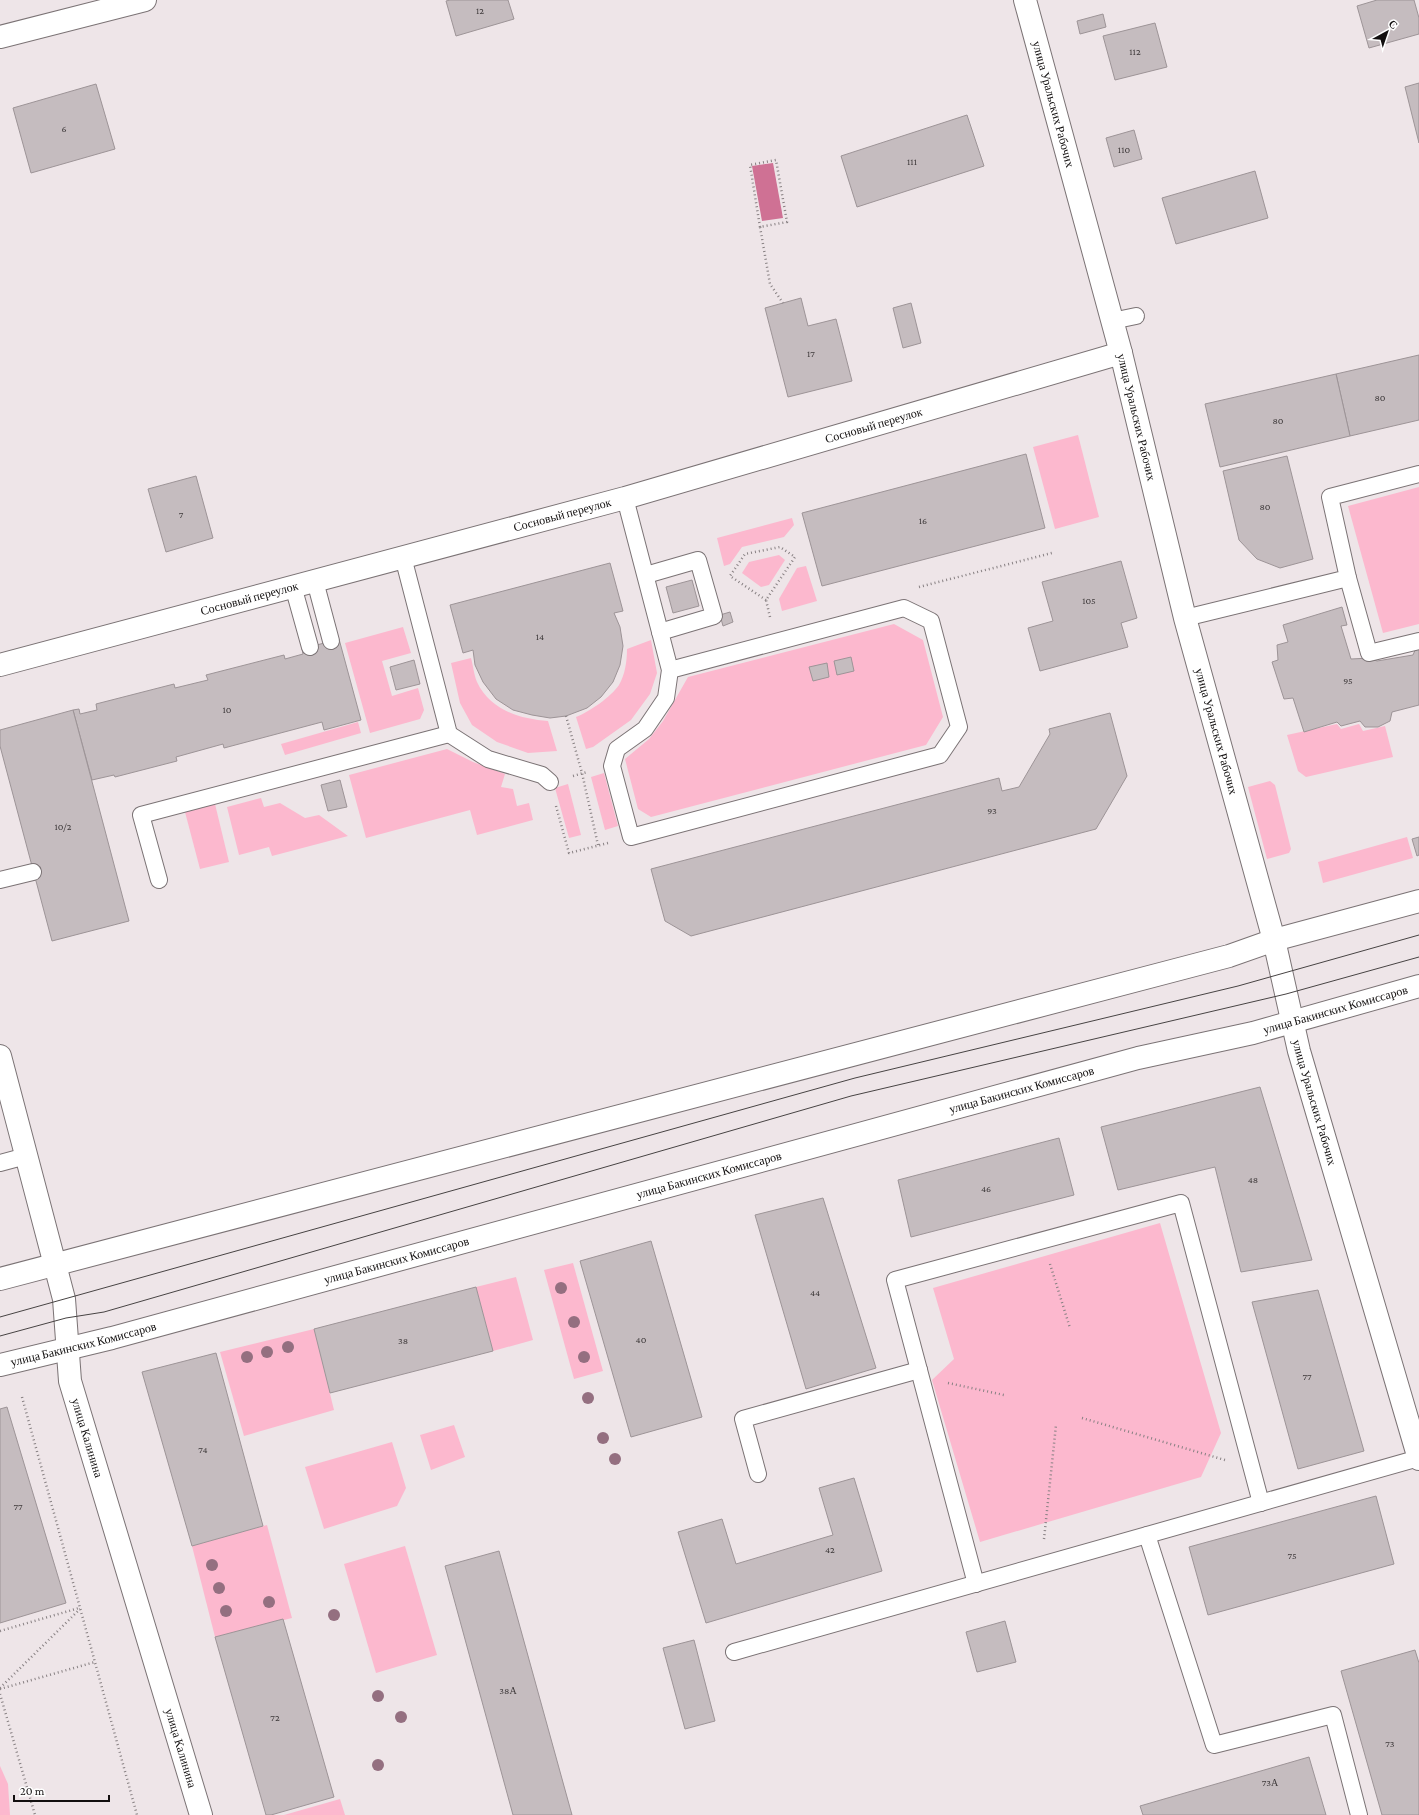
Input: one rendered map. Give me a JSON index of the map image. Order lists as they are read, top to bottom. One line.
{"streets":{"street":["улица Уральских Рабочих","Сосновый переулок","улица Бакинских Комиссаров","улица Калинина"]},"crossings":[["улица Уральских Рабочих","Сосновый переулок"],["улица Уральских Рабочих","улица Бакинских Комиссаров"],["улица Бакинских Комиссаров","улица Калинина"]],"house_numbers":["12","112","6","110","111","17","80","80","80","7","16","105","14","95","10","93","10/2","48","46","44","40","38","77","74","77","42","75","38А","72","73","73А"],"scale_bar":"20 m","north":"top right"}
